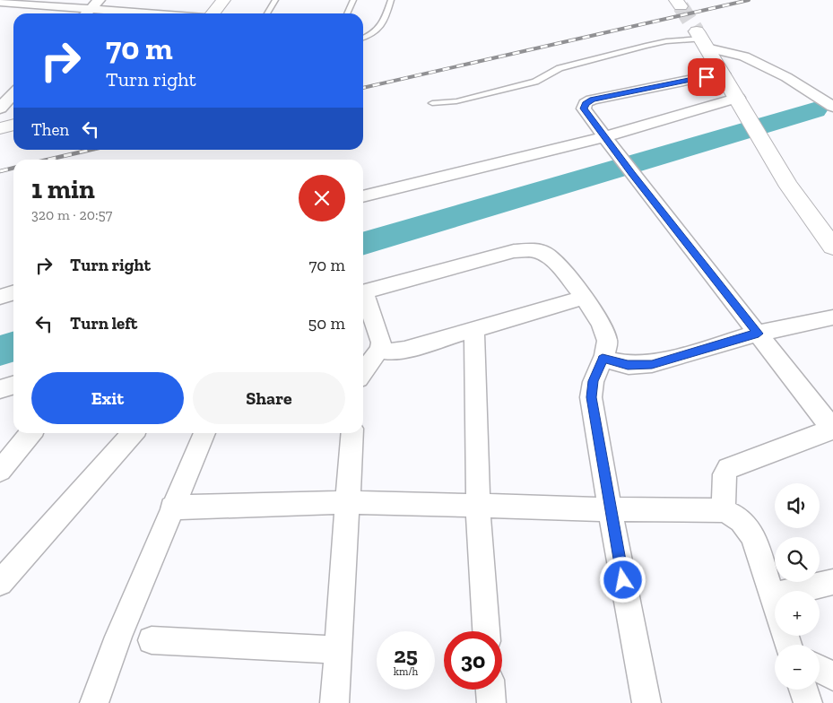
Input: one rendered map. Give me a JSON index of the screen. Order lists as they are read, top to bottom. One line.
{"page":{"turn":["70 m","Turn right"],"then":"Then","heading":["1 min","320 m · 20:57"],"list":[{"name":"Turn right","value":"70 m"},{"name":"Turn left","value":"50 m"}],"buttons":["Exit","Share"],"map_buttons":["+","−"],"speed":"25 km/h","limit":"30"}}
